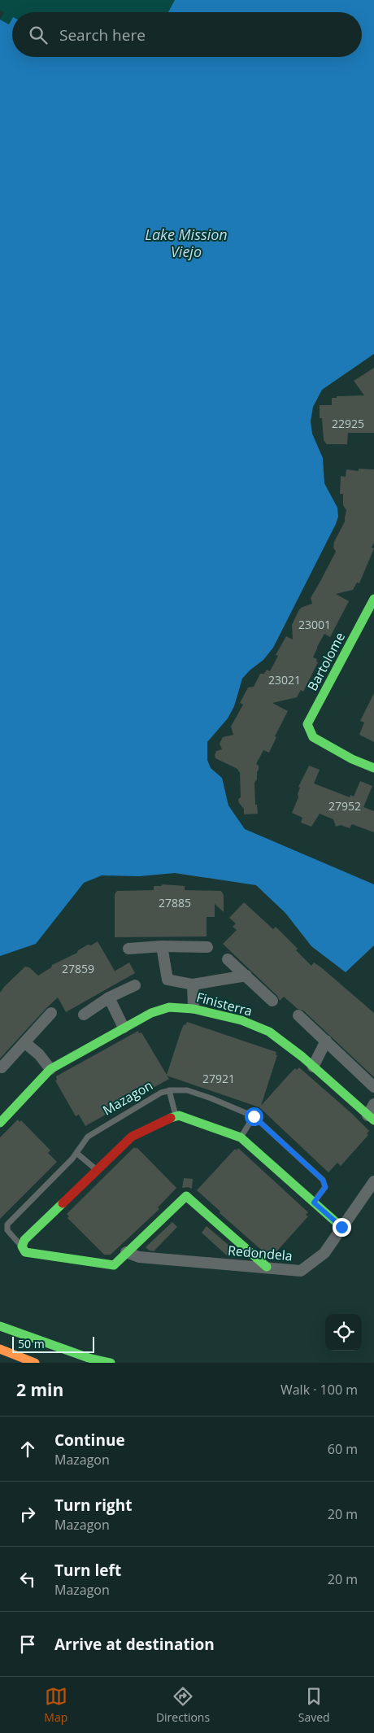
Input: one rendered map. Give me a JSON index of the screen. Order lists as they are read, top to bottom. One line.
{"streets":{"street":["Bartolome","Finisterra","Redondela"],"lane":["Mazagon"]},"crossings":[["Mazagon","Redondela"]],"water":["Lake Mission Viejo"],"house_numbers":["22925","23001","23021","27952","27885","27859","27921"],"scale_bar":"50 m","page":{"search":"Search here","scale":"50 m","heading":["2 min","Walk · 100 m"],"list":[["Continue","Mazagon","60 m"],["Turn right","Mazagon","20 m"],["Turn left","Mazagon","20 m"],"Arrive at destination"],"nav":["Map","Directions","Saved"]}}
